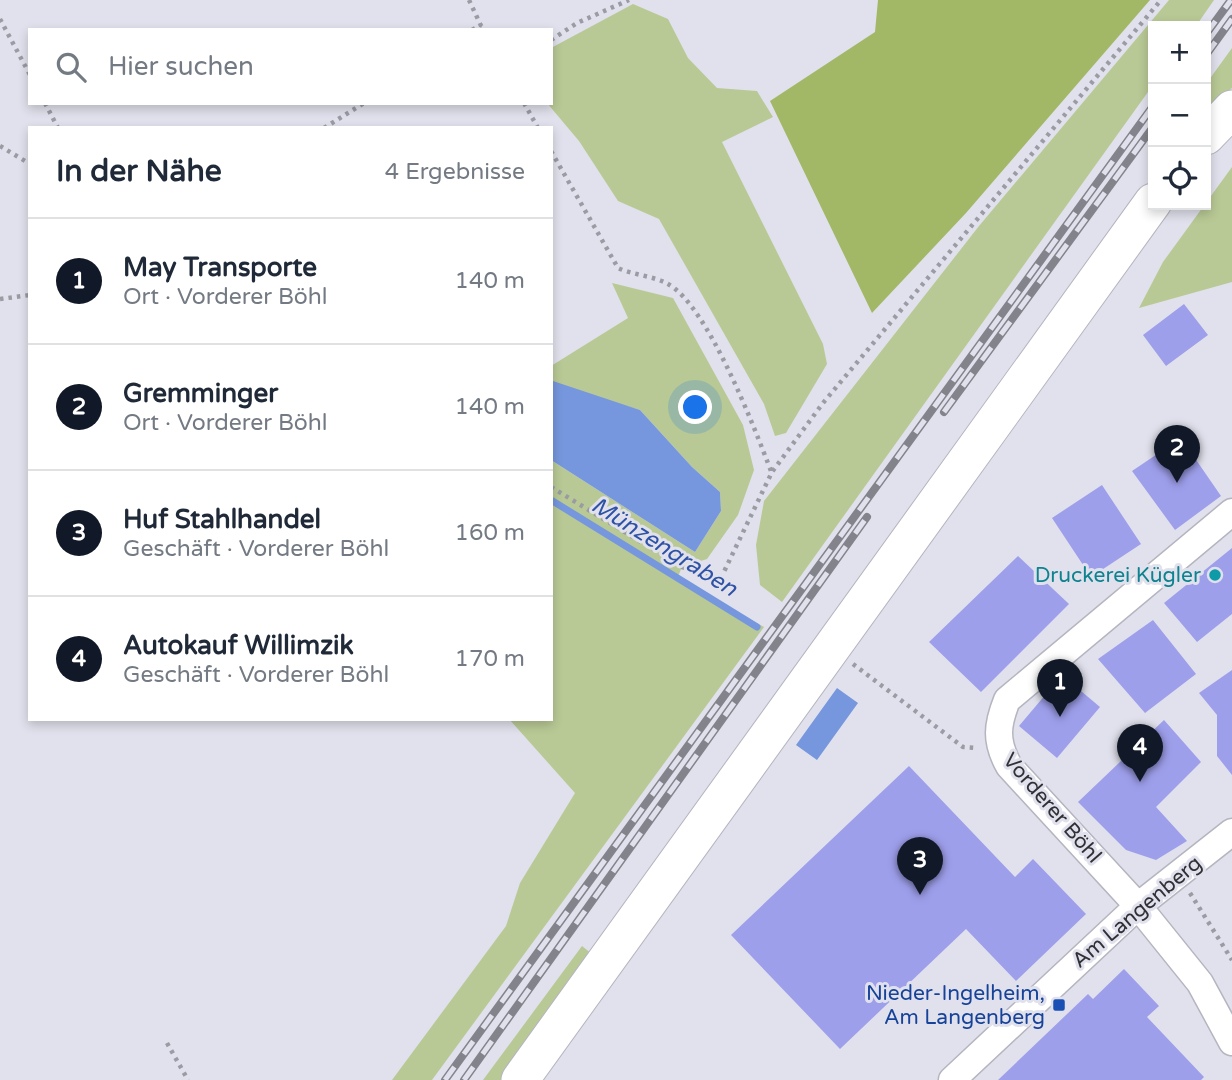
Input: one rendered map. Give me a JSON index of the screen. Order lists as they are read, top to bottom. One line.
{"streets":{"street":["Vorderer Böhl","Am Langenberg"]},"crossings":[["Vorderer Böhl","Am Langenberg"]],"water":["Münzengraben"],"places":{"other":["Druckerei Kügler"],"transit":["Nieder-Ingelheim, Am Langenberg"]},"page":{"map_buttons":["+","−"],"search":"Hier suchen","heading":["In der Nähe","4 Ergebnisse"],"list":[{"mark":"1","name":"May Transporte","note":"Ort · Vorderer Böhl","value":"140 m"},{"mark":"2","name":"Gremminger","note":"Ort · Vorderer Böhl","value":"140 m"},{"mark":"3","name":"Huf Stahlhandel","note":"Geschäft · Vorderer Böhl","value":"160 m"},{"mark":"4","name":"Autokauf Willimzik","note":"Geschäft · Vorderer Böhl","value":"170 m"}],"pins":["2","1","4","3"]}}
